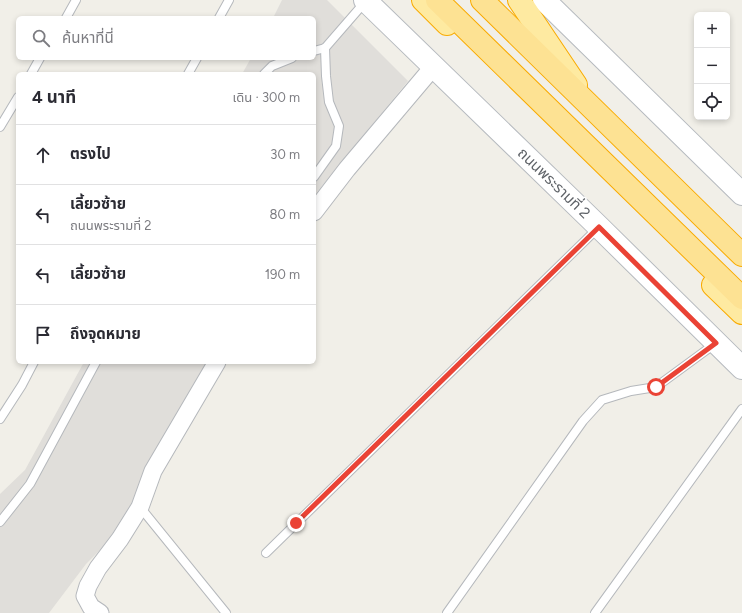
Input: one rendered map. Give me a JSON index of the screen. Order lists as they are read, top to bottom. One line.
{"streets":{"main road":["ถนนพระรามที่ 2"]},"page":{"map_buttons":["+","−"],"search":"ค้นหาที่นี่","heading":["4 นาที","เดิน · 300 m"],"list":[["ตรงไป","30 m"],["เลี้ยวซ้าย","ถนนพระรามที่ 2","80 m"],["เลี้ยวซ้าย","190 m"],"ถึงจุดหมาย"]}}
